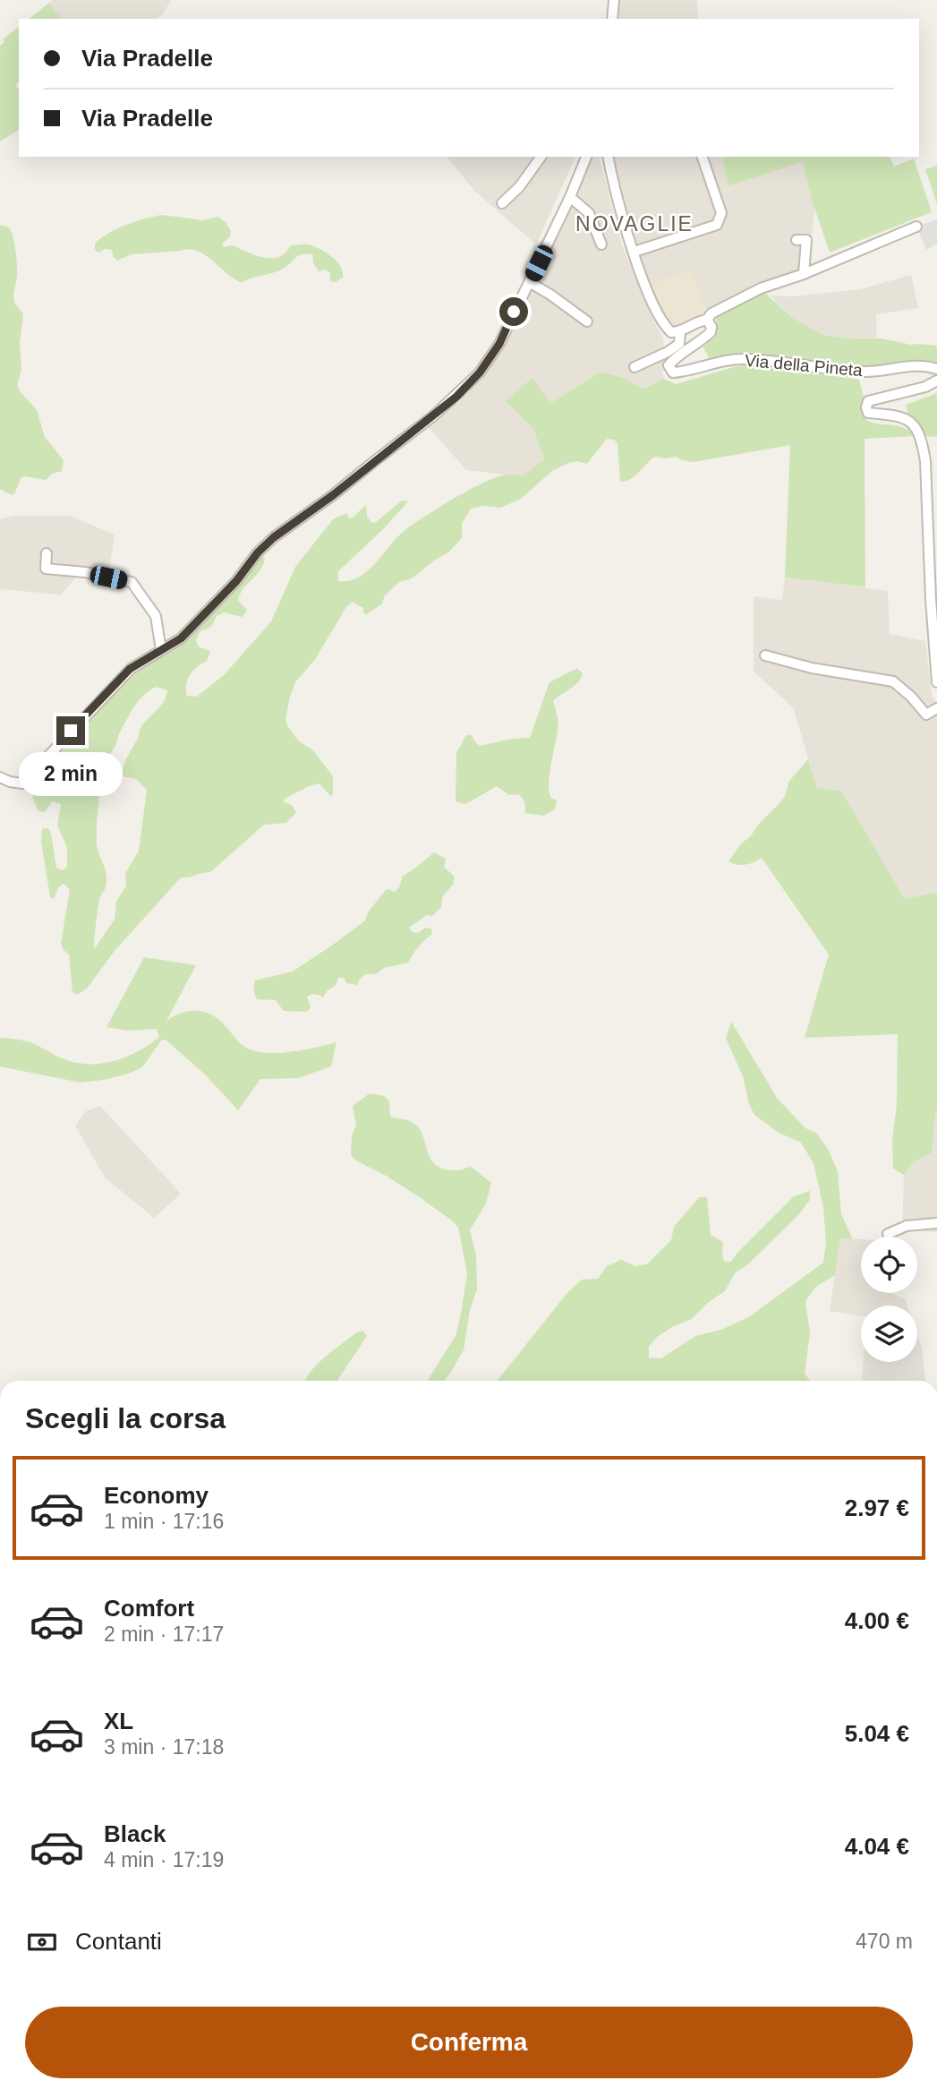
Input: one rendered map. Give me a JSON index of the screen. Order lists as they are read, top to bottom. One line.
{"streets":{"street":["Via della Pineta"]},"districts":["NOVAGLIE"],"page":{"banner":["Via Pradelle","Via Pradelle"],"bubble":"2 min","heading":"Scegli la corsa","list":[{"name":"Economy","note":"1 min · 17:16","value":"2.97 €"},{"name":"Comfort","note":"2 min · 17:17","value":"4.00 €"},{"name":"XL","note":"3 min · 17:18","value":"5.04 €"},{"name":"Black","note":"4 min · 17:19","value":"4.04 €"}],"pay":["Contanti","470 m"],"buttons":"Conferma"}}
